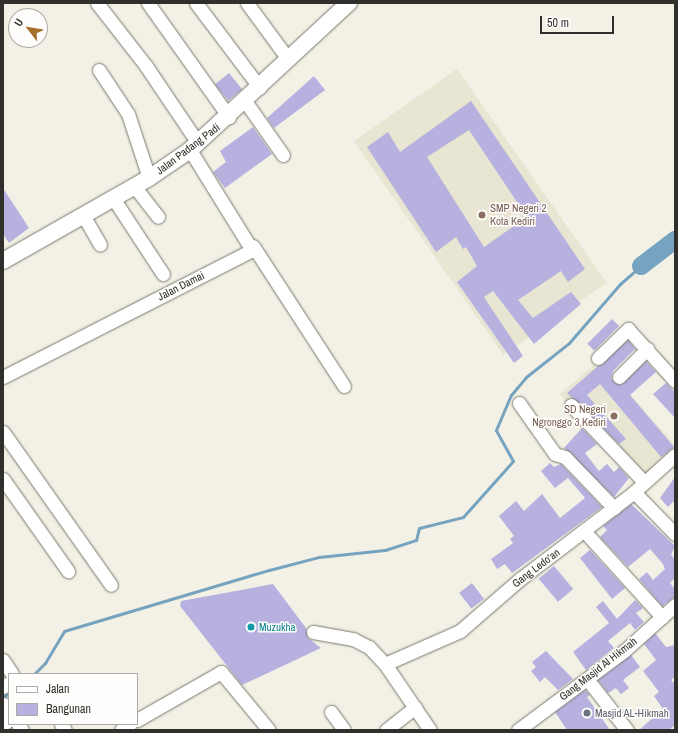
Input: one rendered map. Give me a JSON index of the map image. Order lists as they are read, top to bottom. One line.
{"streets":{"main road":["Jalan Padang Padi"],"street":["Jalan Damai","Gang Ledo'an","Gang Masjid Al Hikmah"]},"places":["SMP Negeri 2 Kota Kediri","SD Negeri Ngronggo 3 Kediri","Muzukha","Masjid AL-Hikmah"],"legend":["Jalan","Bangunan"],"scale_bar":"50 m","north":"top left"}
